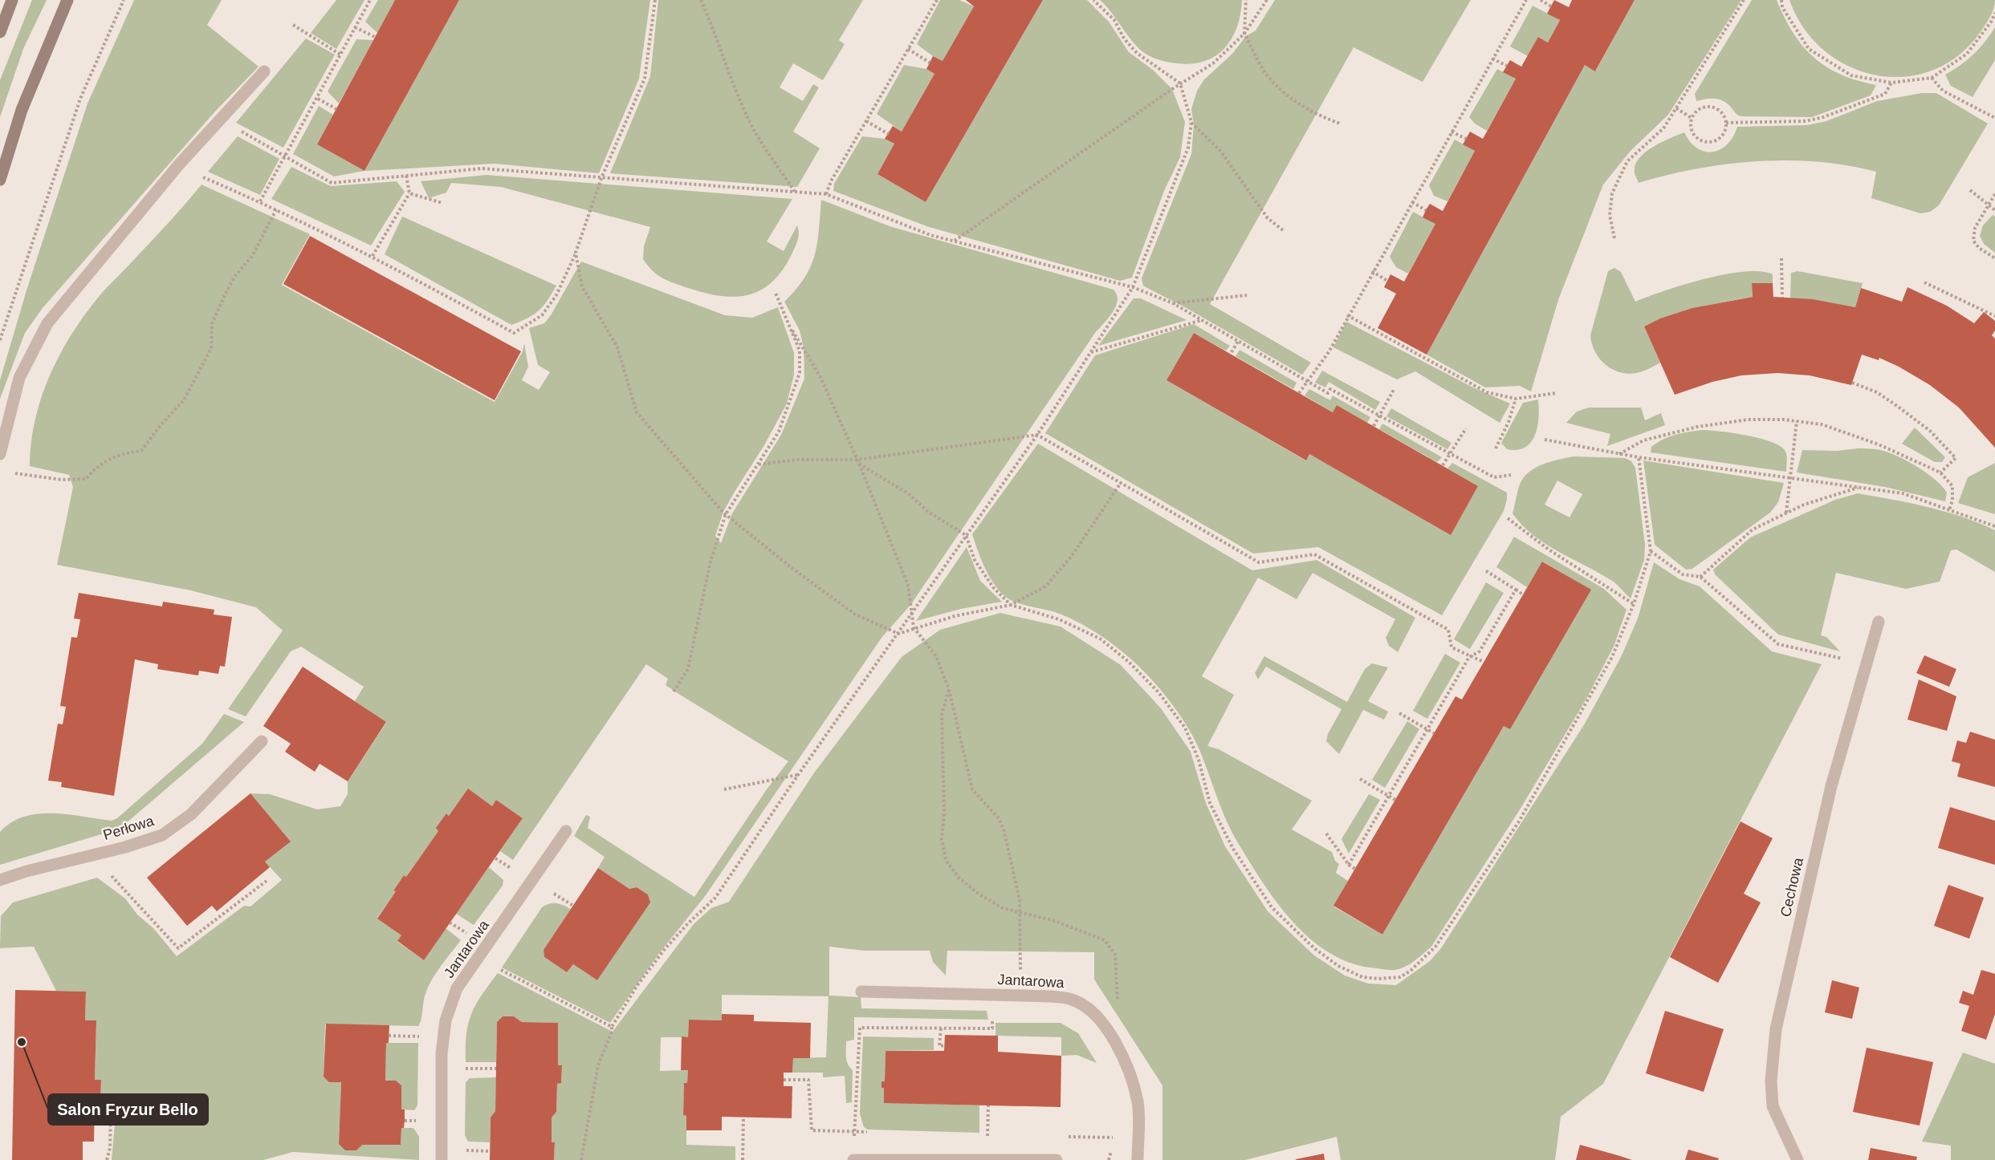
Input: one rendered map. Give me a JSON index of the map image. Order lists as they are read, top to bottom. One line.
{"streets":{"street":["Perłowa","Cechowa","Jantarowa"]},"places":["Salon Fryzur Bello"]}
